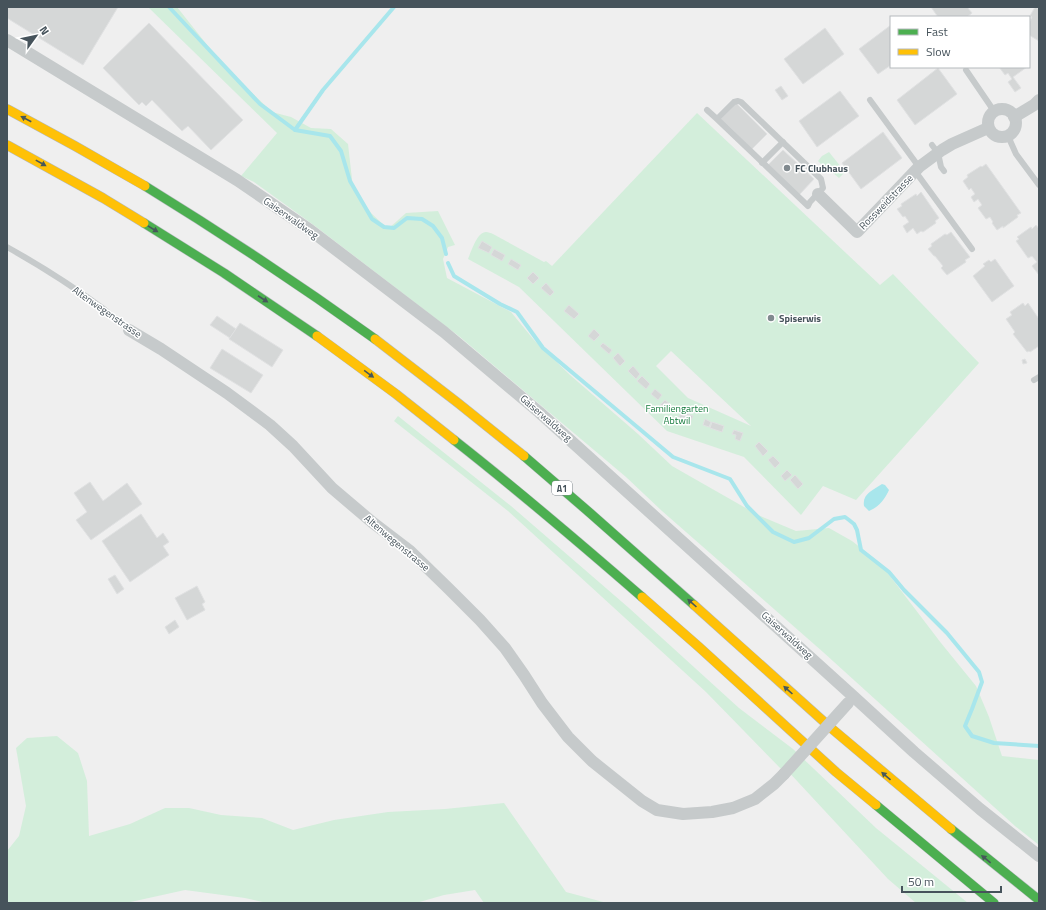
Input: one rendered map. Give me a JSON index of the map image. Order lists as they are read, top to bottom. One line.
{"streets":{"highway":["A1"],"street":["Rossweidstrasse","Gaiserwaldweg","Altenwegenstrasse"]},"crossings":[["Gaiserwaldweg","Altenwegenstrasse"]],"parks":["Familiengarten Abtwil"],"places":["FC Clubhaus","Spiserwis"],"legend":["Fast","Slow"],"scale_bar":"50 m","north":"top right"}
